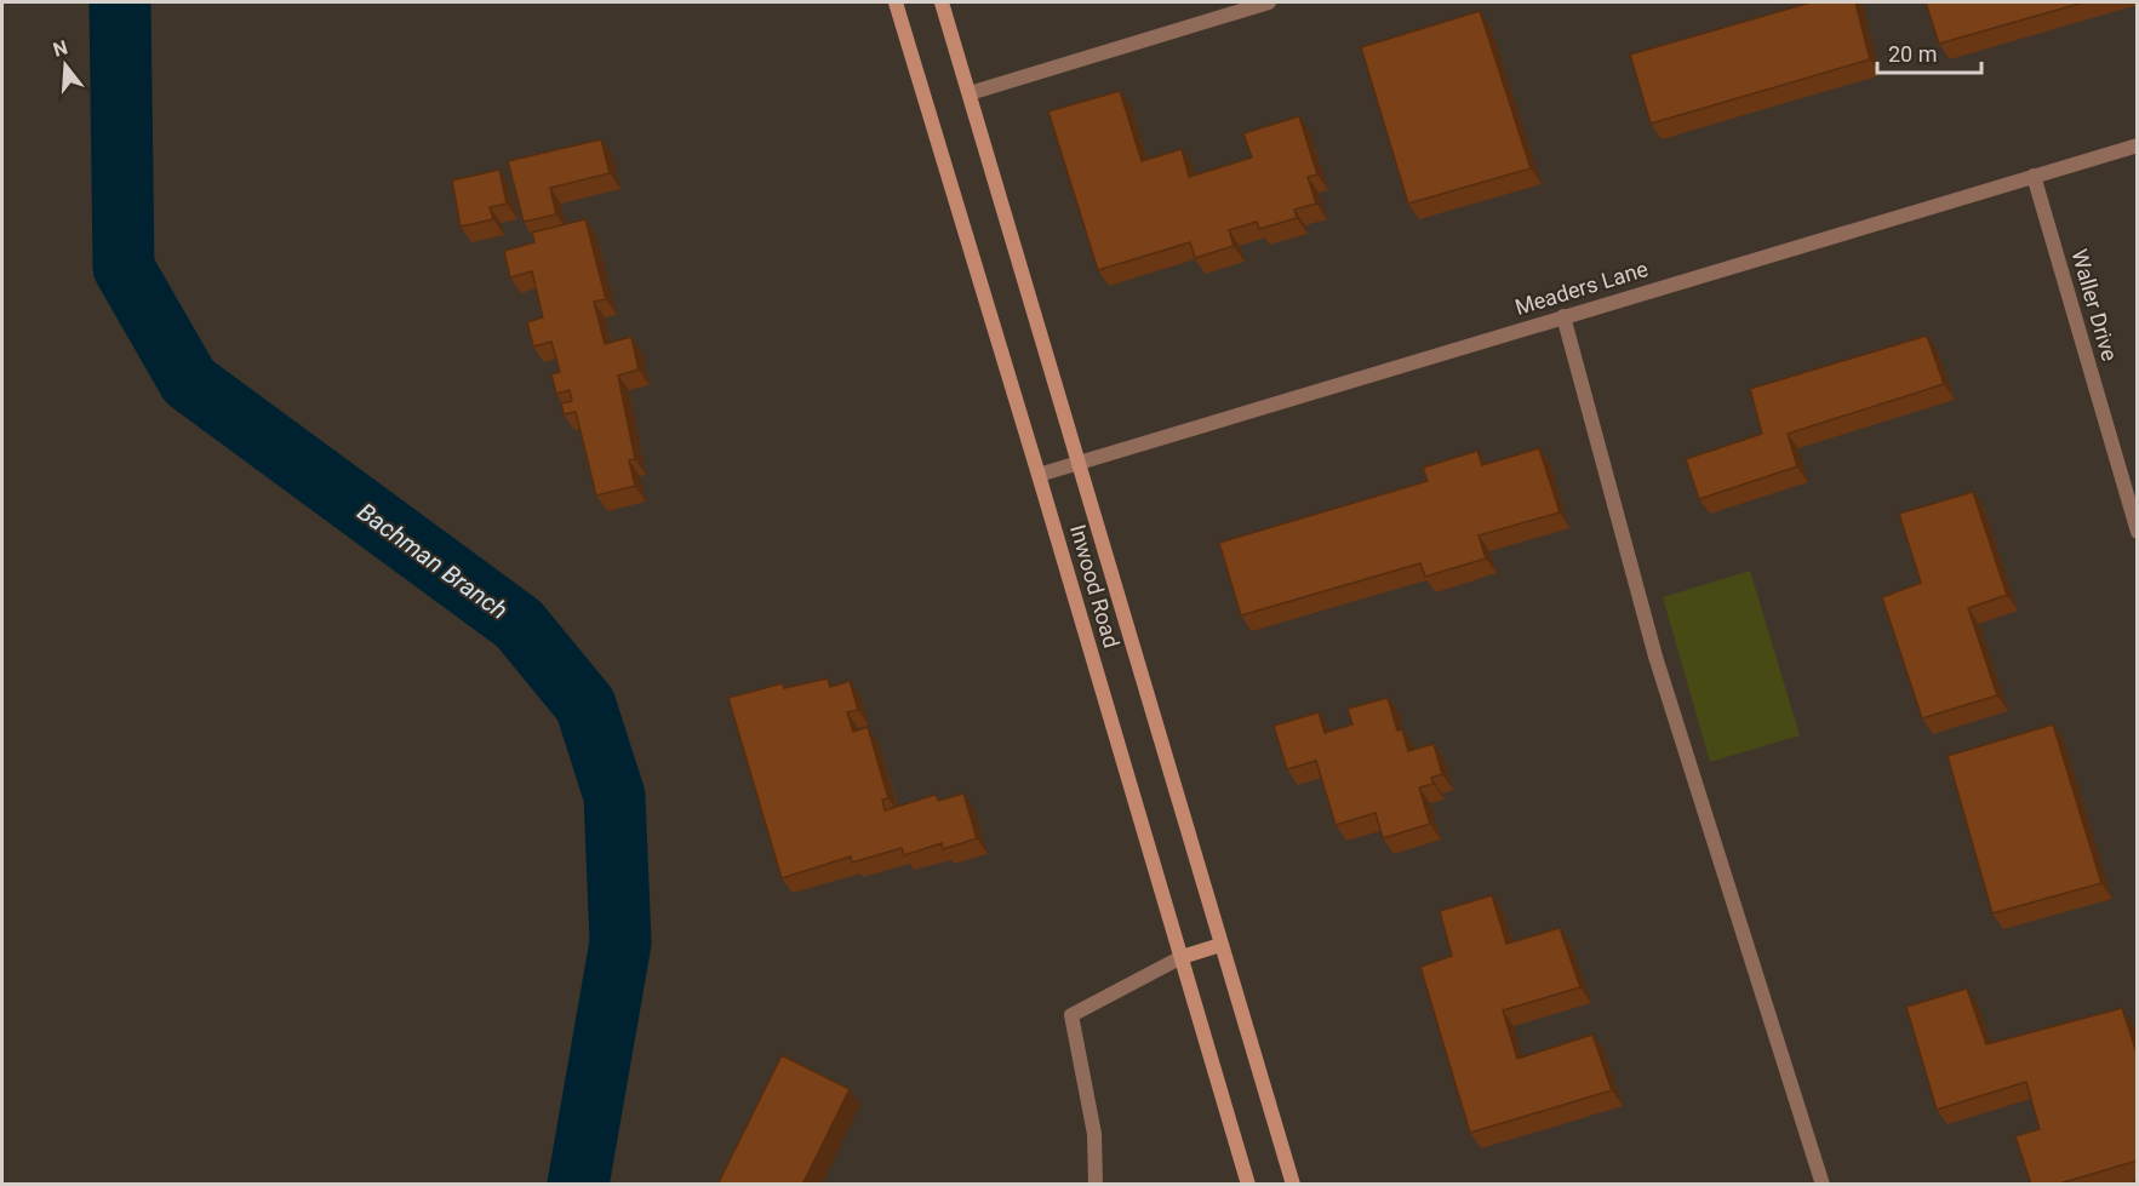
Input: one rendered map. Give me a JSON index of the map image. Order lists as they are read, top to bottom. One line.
{"streets":{"main road":["Inwood Road"],"street":["Meaders Lane","Waller Drive"]},"crossings":[["Meaders Lane","Waller Drive"],["Meaders Lane","Inwood Road"]],"water":["Bachman Branch"],"scale_bar":"20 m","north":"top"}
